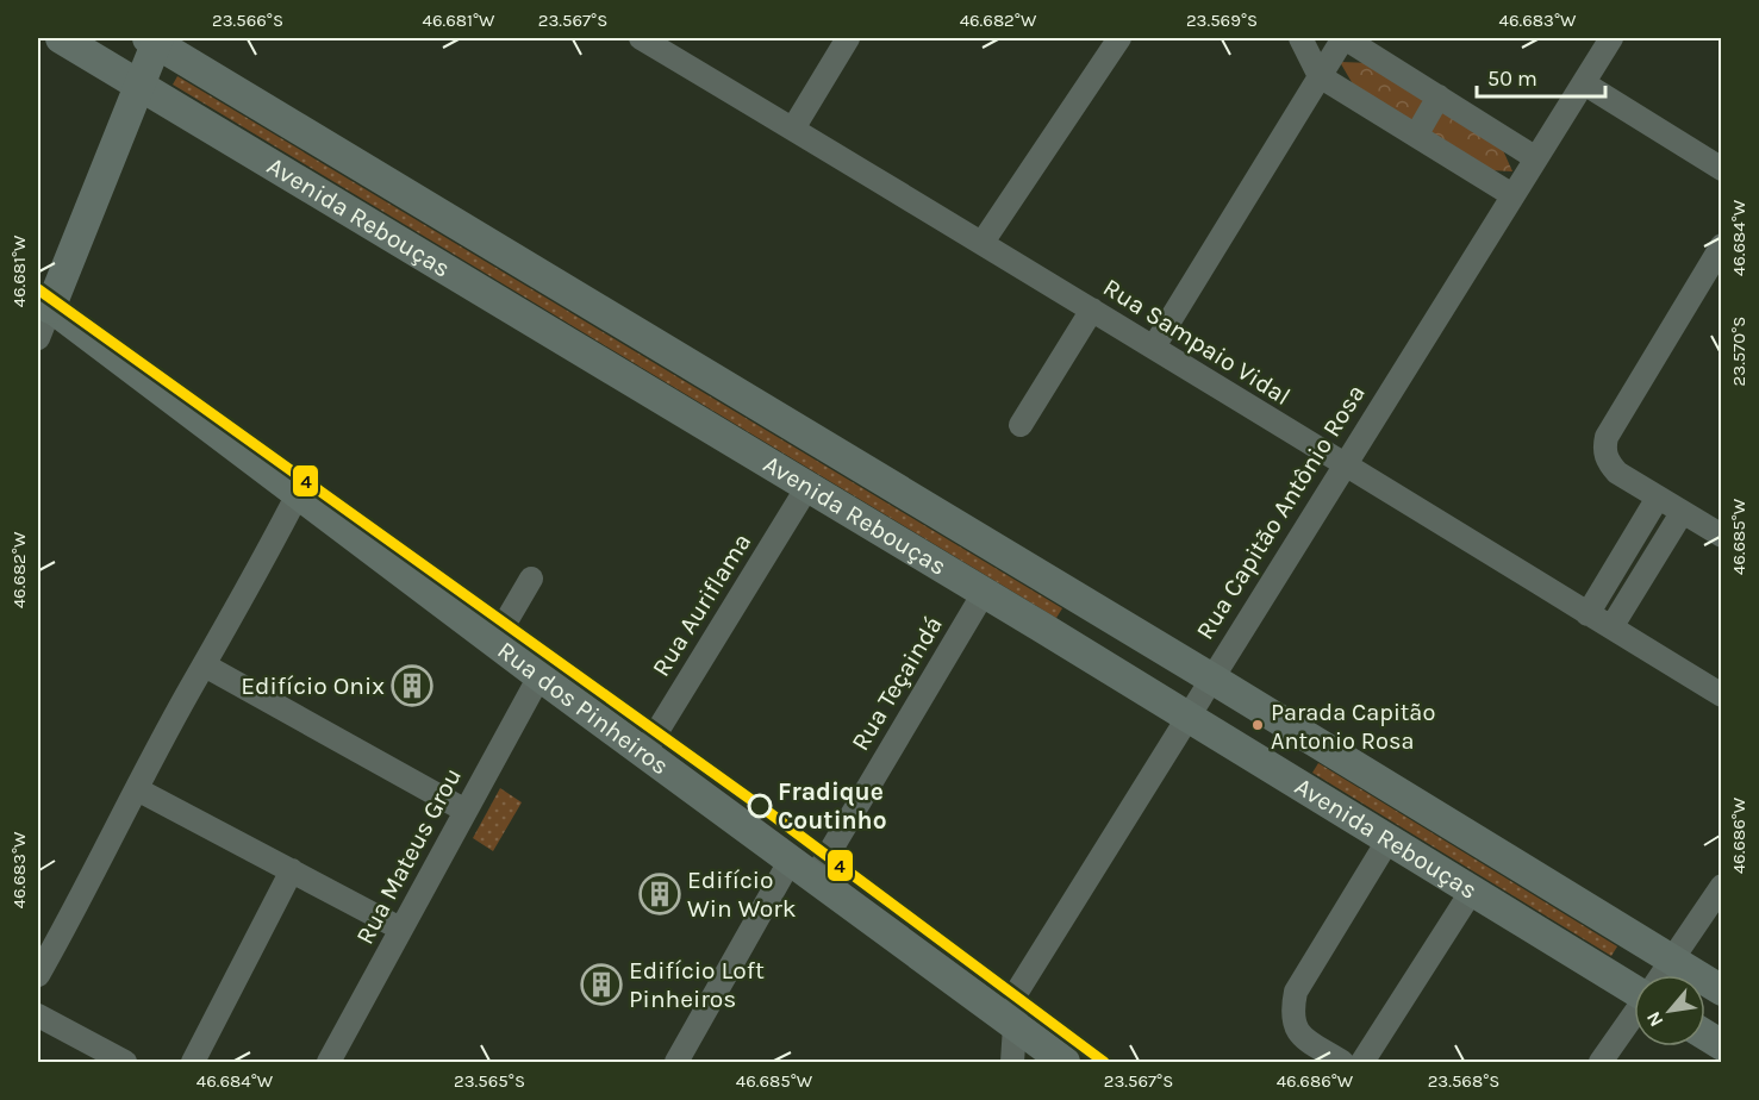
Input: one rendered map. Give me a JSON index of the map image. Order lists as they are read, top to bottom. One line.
{"streets":{"main road":["Avenida Rebouças","Rua dos Pinheiros"],"street":["Rua Sampaio Vidal","Rua Capitão Antônio Rosa","Rua Auriflama","Rua Teçaindá","Rua Mateus Grou"]},"crossings":[["Avenida Rebouças","Rua Capitão Antônio Rosa"],["Avenida Rebouças","Rua Auriflama"],["Avenida Rebouças","Rua Teçaindá"],["Rua Sampaio Vidal","Rua Capitão Antônio Rosa"],["Rua Capitão Antônio Rosa","Rua dos Pinheiros"],["Rua Auriflama","Rua dos Pinheiros"],["Rua Teçaindá","Rua dos Pinheiros"],["Rua dos Pinheiros","Rua Mateus Grou"]],"places":{"building":["Edifício Onix","Edifício Win Work","Edifício Loft Pinheiros"],"other":["Parada Capitão Antonio Rosa","Fradique Coutinho"]},"lines":["transit line 4"],"scale_bar":"50 m","north":"bottom left","coordinates":["23.566°S","46.681°W","23.567°S","46.682°W","23.569°S","46.683°W","46.684°W","23.570°S","46.685°W","46.686°W","23.565°S","23.568°S"]}
